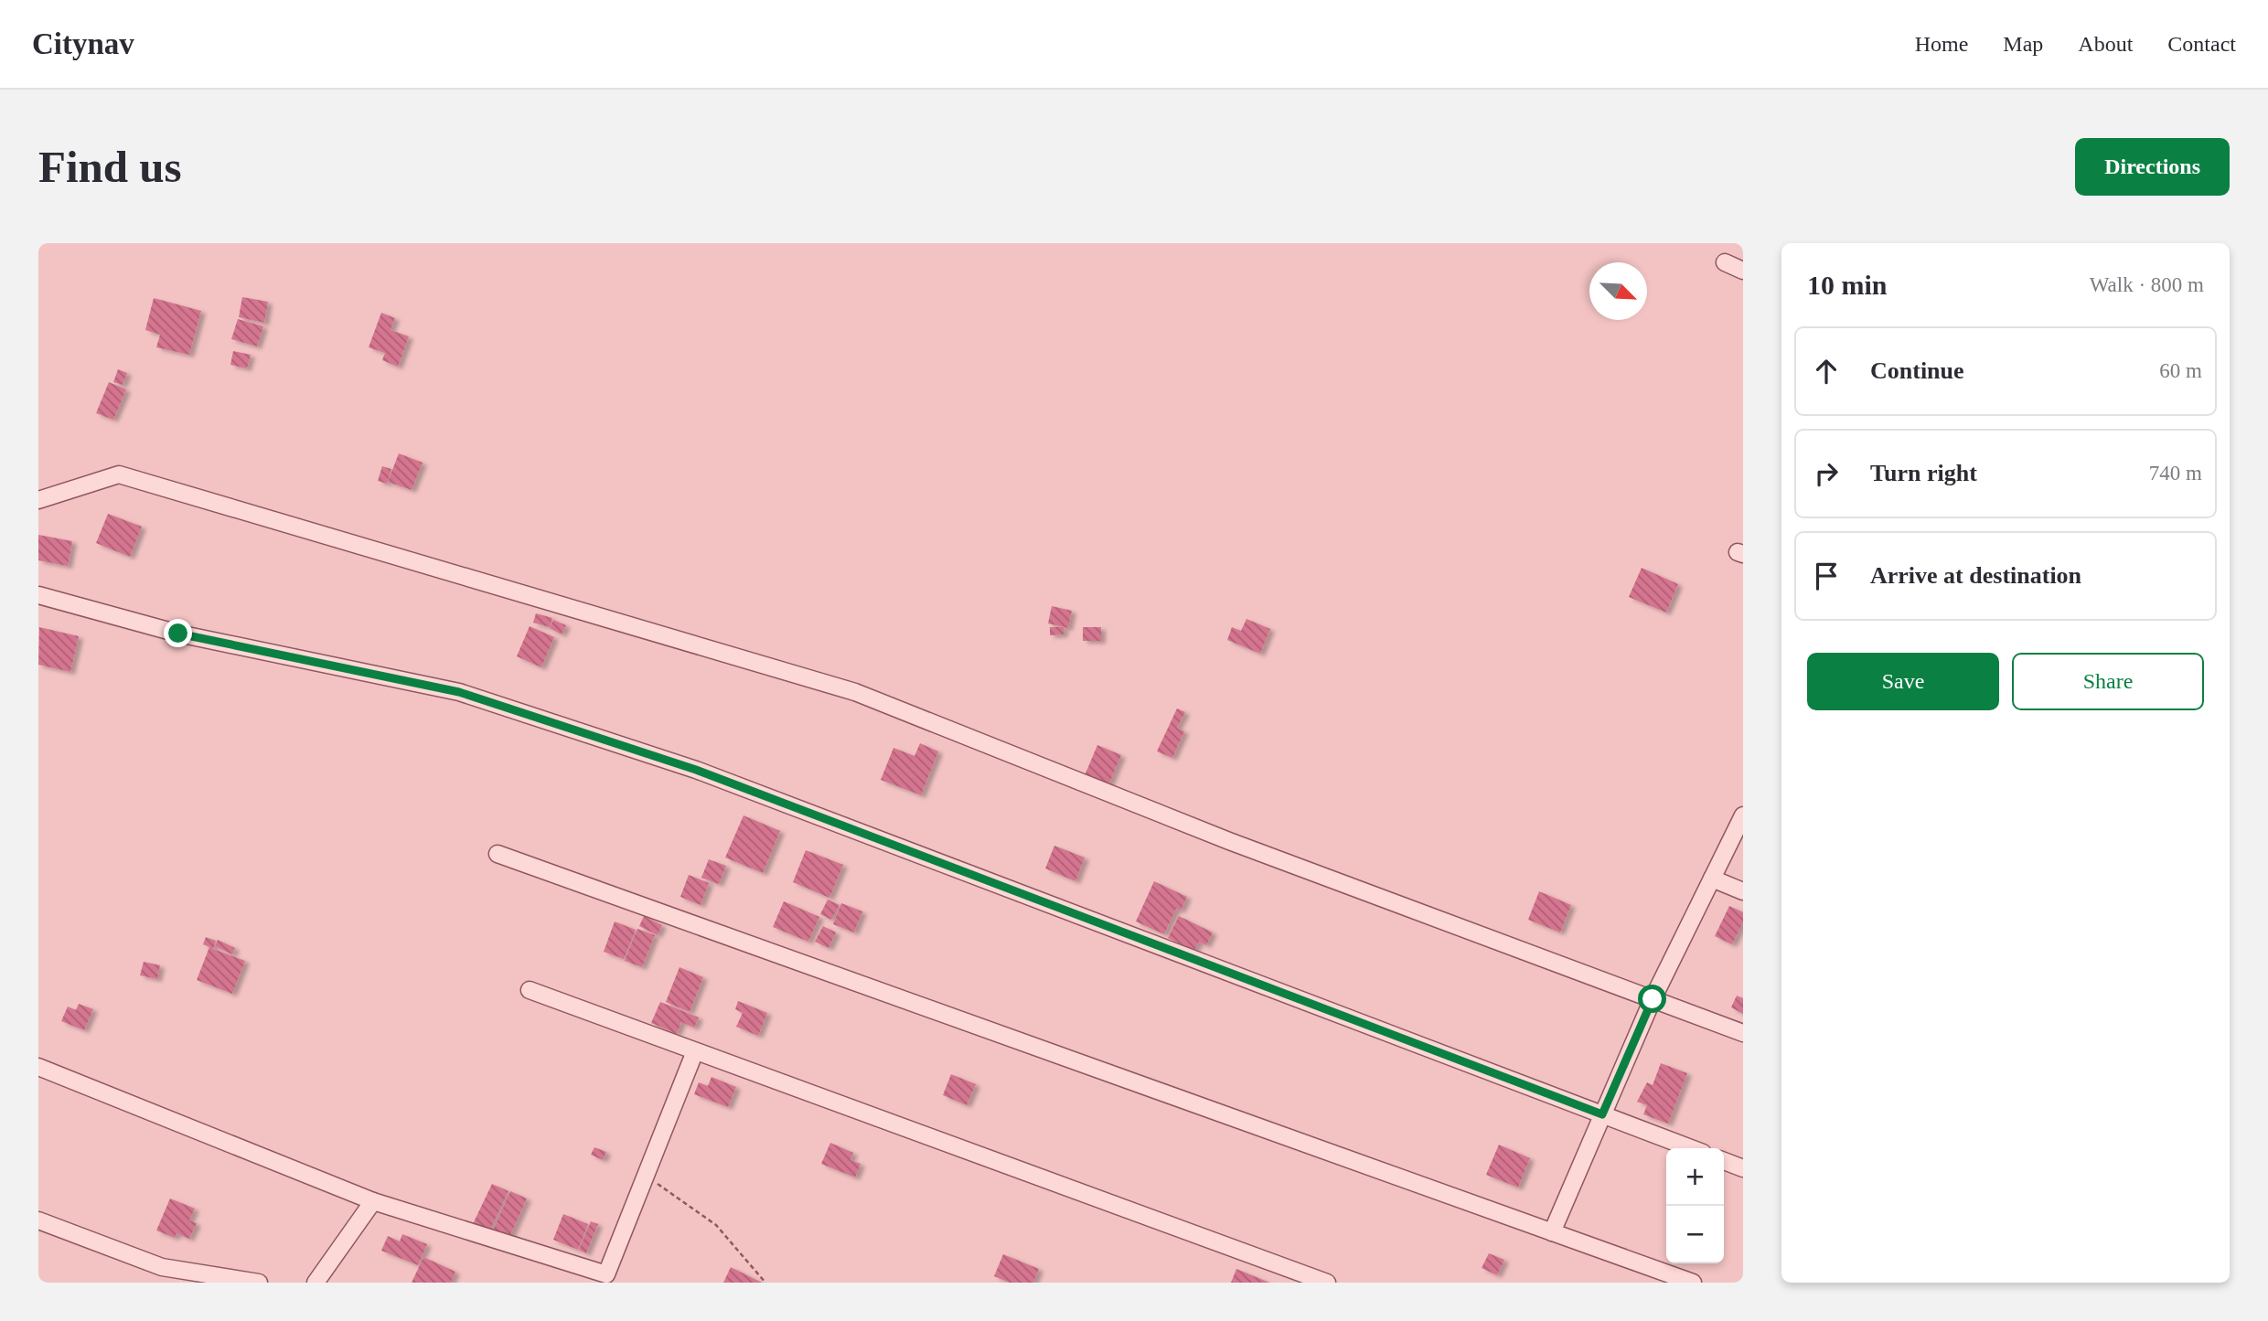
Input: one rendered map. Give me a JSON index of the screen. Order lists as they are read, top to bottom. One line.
{"north":"bottom right","page":{"header":"Citynav","nav":["Home","Map","About","Contact"],"buttons":["Directions",["Save","Share"]],"title":"Find us","heading":["10 min","Walk · 800 m"],"list":[["Continue","60 m"],["Turn right","740 m"],"Arrive at destination"],"map_buttons":["+","−"]}}
